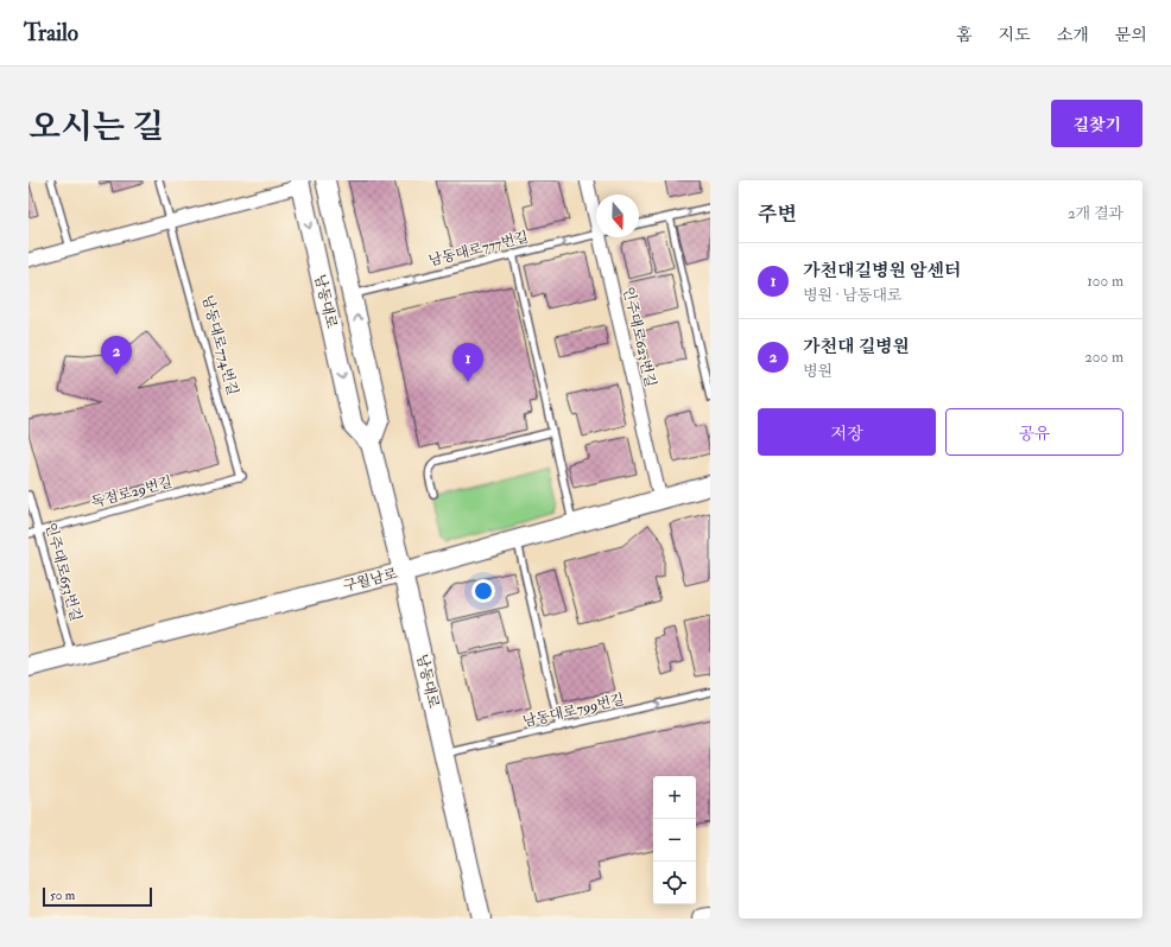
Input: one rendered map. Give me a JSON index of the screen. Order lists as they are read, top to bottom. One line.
{"streets":{"main road":["남동대로","구월남로"],"street":["인주대로623번길"],"lane":["남동대로777번길","남동대로774번길","독점로29번길","인주대로653번길","남동대로799번길"]},"crossings":[["남동대로777번길","남동대로"],["남동대로","구월남로"],["남동대로","남동대로799번길"],["인주대로623번길","구월남로"],["남동대로774번길","독점로29번길"],["독점로29번길","인주대로653번길"],["인주대로653번길","구월남로"]],"one_way":["남동대로777번길","남동대로799번길"],"scale_bar":"50 m","north":"bottom","page":{"header":"Trailo","nav":["홈","지도","소개","문의"],"title":"오시는 길","buttons":["길찾기",["저장","공유"]],"heading":["주변","2개 결과"],"list":[{"mark":"1","name":"가천대길병원 암센터","note":"병원 · 남동대로","value":"100 m"},{"mark":"2","name":"가천대 길병원","note":"병원","value":"200 m"}],"pins":["2","1"],"map_buttons":["+","−"],"scale":"50 m"}}
